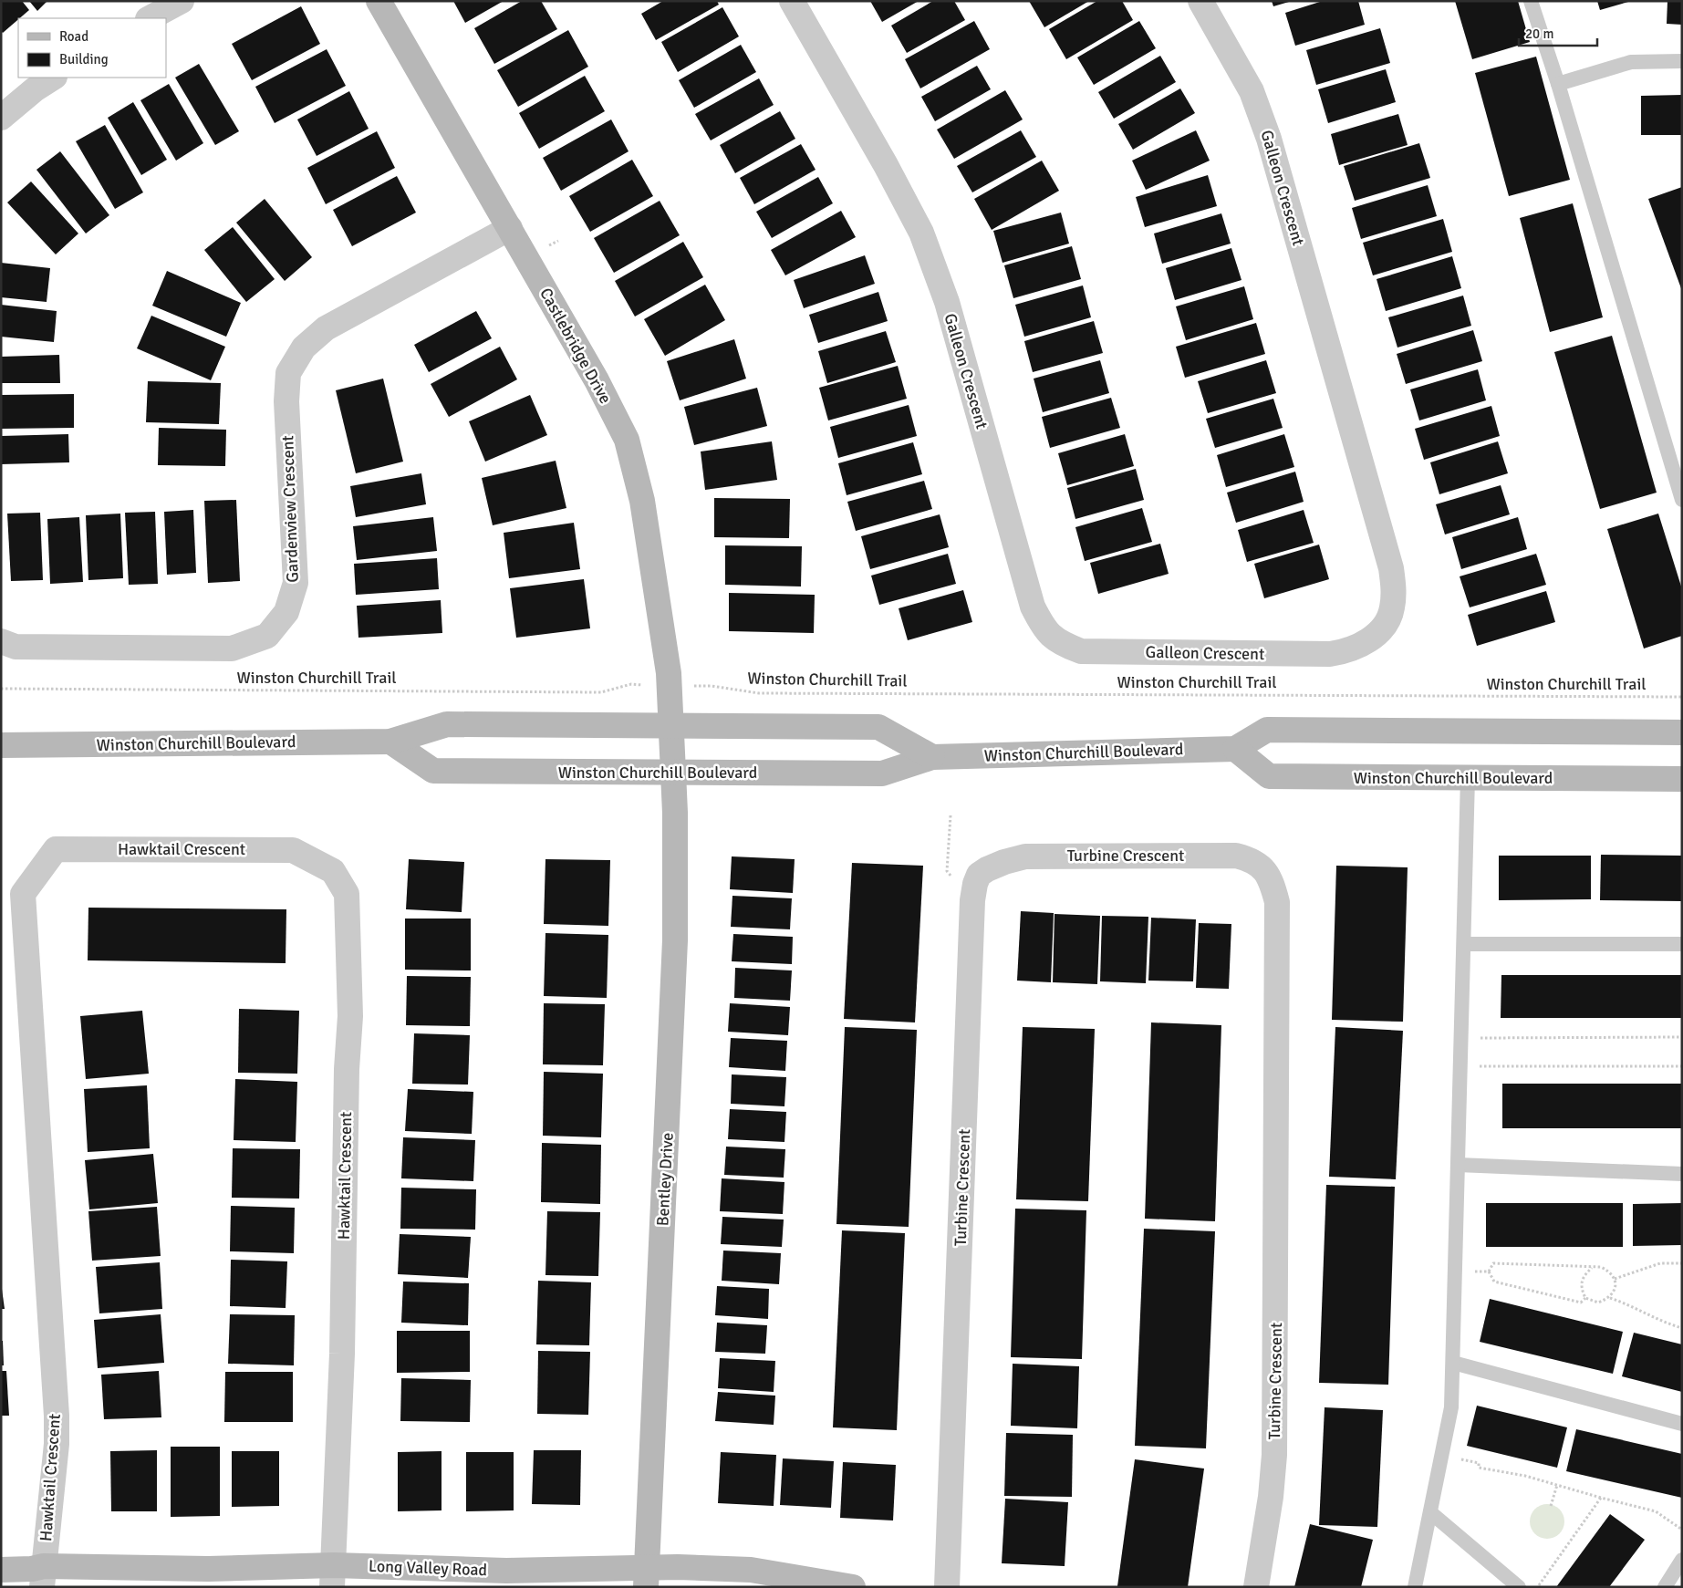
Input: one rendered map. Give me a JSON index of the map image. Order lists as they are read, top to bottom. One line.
{"streets":{"main road":["Castlebridge Drive","Winston Churchill Boulevard","Bentley Drive","Long Valley Road"],"street":["Galleon Crescent","Gardenview Crescent","Hawktail Crescent","Turbine Crescent"],"path":["Winston Churchill Trail"]},"crossings":[["Castlebridge Drive","Gardenview Crescent"],["Castlebridge Drive","Winston Churchill Boulevard"],["Castlebridge Drive","Bentley Drive"],["Winston Churchill Boulevard","Bentley Drive"],["Hawktail Crescent","Long Valley Road"],["Bentley Drive","Long Valley Road"]],"legend":["Road","Building"],"scale_bar":"20 m"}
